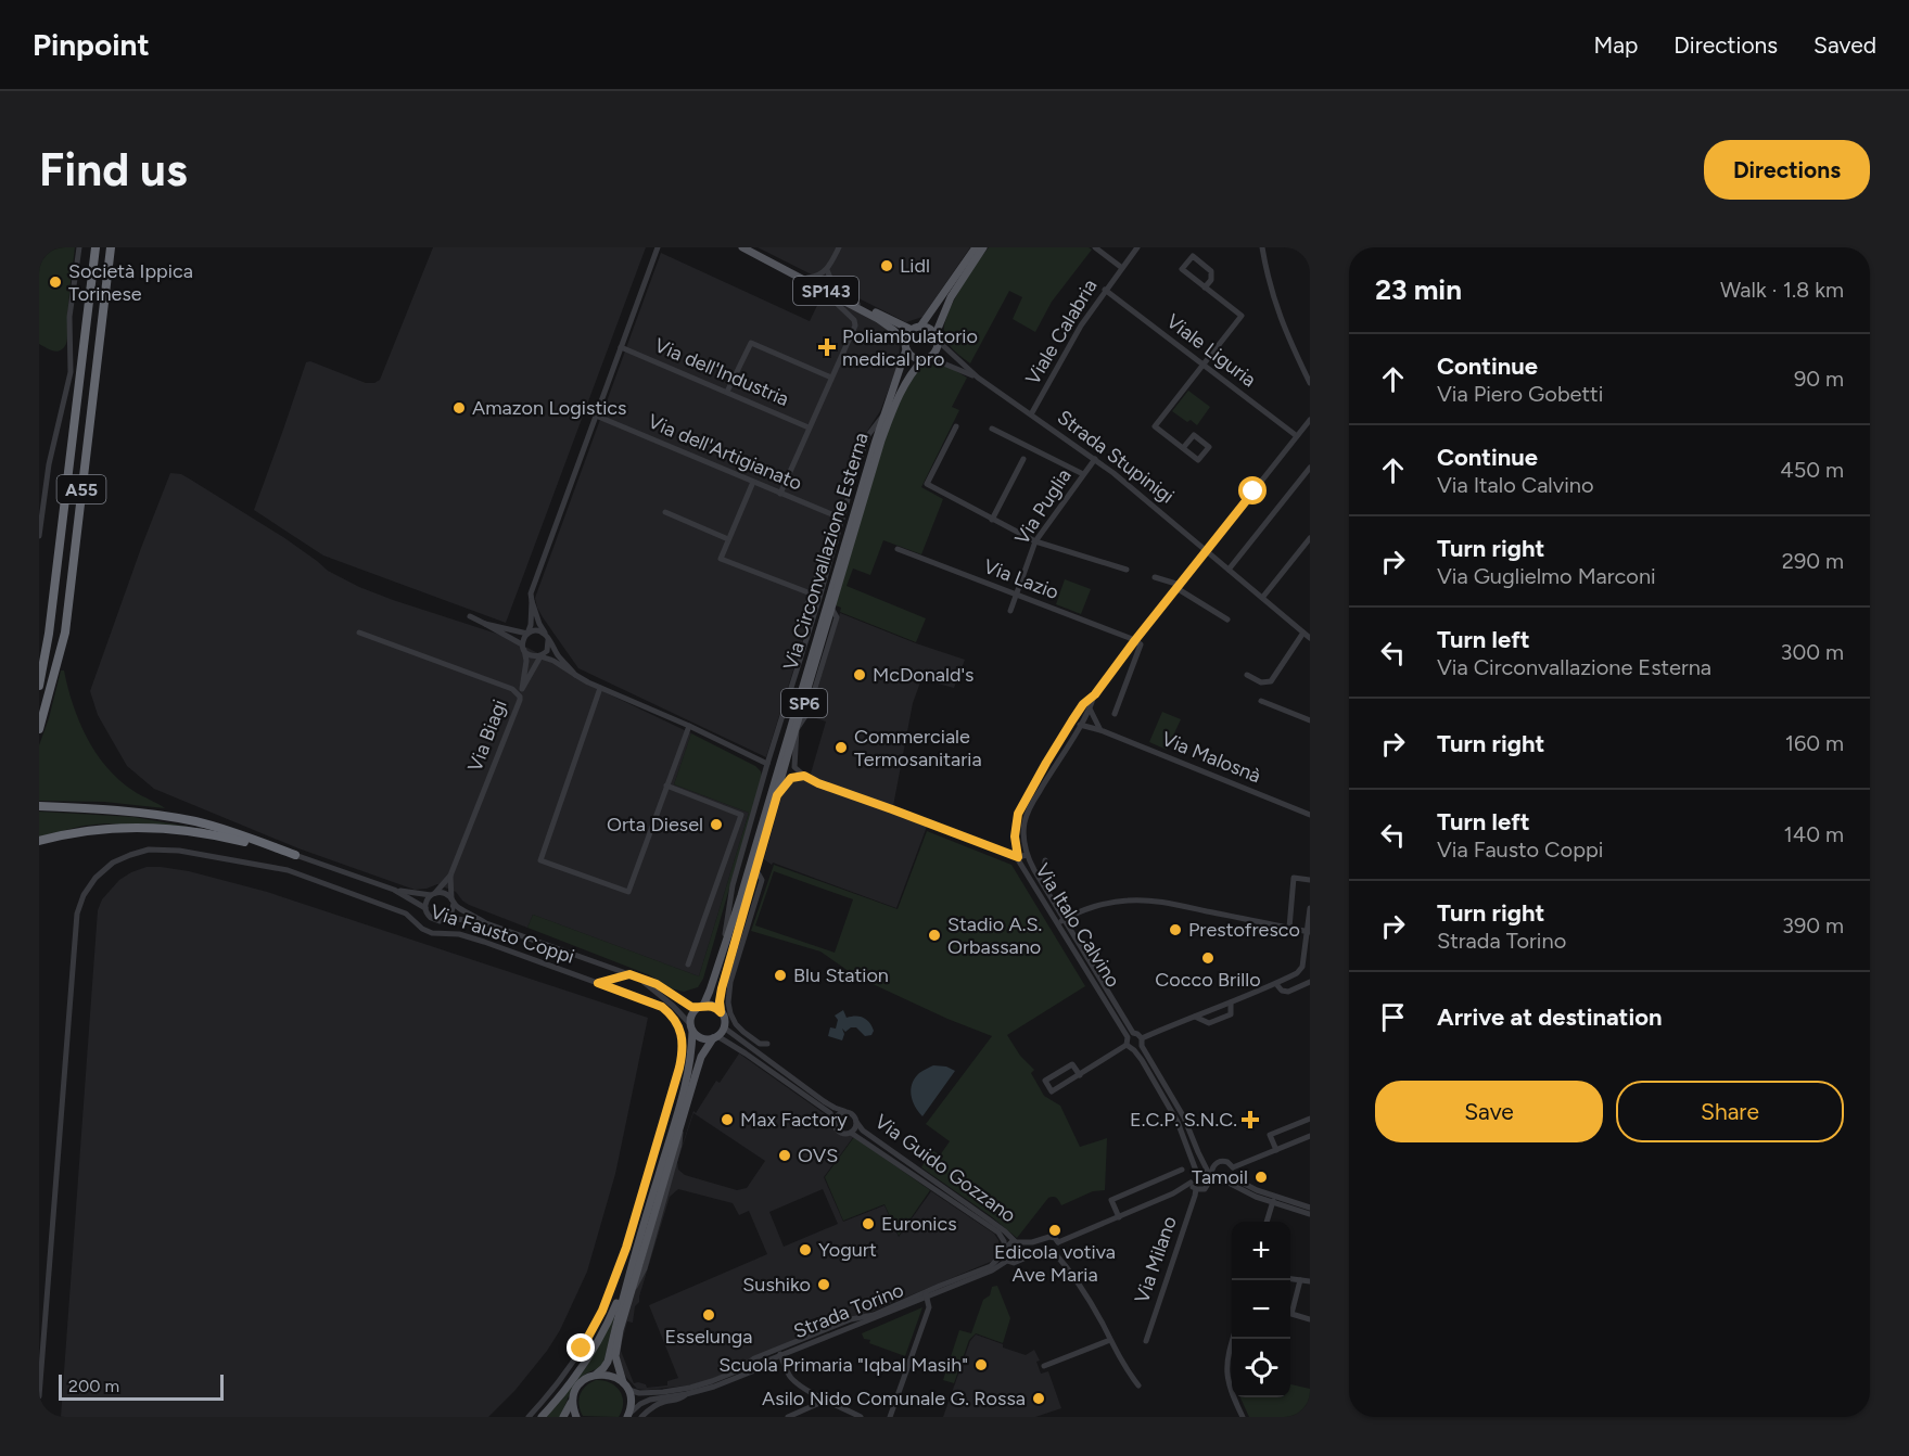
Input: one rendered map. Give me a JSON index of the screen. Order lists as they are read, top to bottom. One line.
{"streets":{"highway":["A55"],"main road":["SP143","Via Circonvallazione Esterna","SP6"],"street":["Viale Calabria","Viale Liguria","Via dell'Industria","Via dell'Artigianato","Strada Stupinigi","Via Puglia","Via Lazio","Via Biagi","Via Malosnà","Via Italo Calvino","Via Fausto Coppi","Via Guido Gozzano","Via Milano","Strada Torino"]},"crossings":[["SP143","Strada Stupinigi"],["SP143","Via Circonvallazione Esterna"],["Viale Calabria","Viale Liguria"],["Viale Calabria","Strada Stupinigi"],["Viale Liguria","Via Italo Calvino"],["Via dell'Artigianato","Via Circonvallazione Esterna"],["Strada Stupinigi","Via Puglia"],["Strada Stupinigi","Via Circonvallazione Esterna"],["Strada Stupinigi","Via Italo Calvino"],["Via Puglia","Via Lazio"],["Via Circonvallazione Esterna","SP6"],["Via Lazio","Via Italo Calvino"],["Via Malosnà","Via Italo Calvino"],["Via Italo Calvino","Via Milano"],["Via Guido Gozzano","Strada Torino"]],"places":{"other":["Lidl","Società Ippica Torinese","Amazon Logistics","McDonald's","Commerciale Termosanitaria","Orta Diesel","Prestofresco","Stadio A.S. Orbassano","Cocco Brillo","Blu Station","Max Factory","OVS","Tamoil","Euronics","Edicola votiva Ave Maria","Yogurt","Sushiko","Esselunga","Scuola Primaria \"Iqbal Masih\"","Asilo Nido Comunale G. Rossa"],"health":["Poliambulatorio medical pro","E.C.P. S.N.C."]},"scale_bar":"200 m","page":{"header":"Pinpoint","nav":["Map","Directions","Saved"],"buttons":["Directions",["Save","Share"]],"title":"Find us","heading":["23 min","Walk · 1.8 km"],"list":[["Continue","Via Piero Gobetti","90 m"],["Continue","Via Italo Calvino","450 m"],["Turn right","Via Guglielmo Marconi","290 m"],["Turn left","Via Circonvallazione Esterna","300 m"],["Turn right","160 m"],["Turn left","Via Fausto Coppi","140 m"],["Turn right","Strada Torino","390 m"],"Arrive at destination"],"map_buttons":["+","−"],"scale":"200 m"}}
